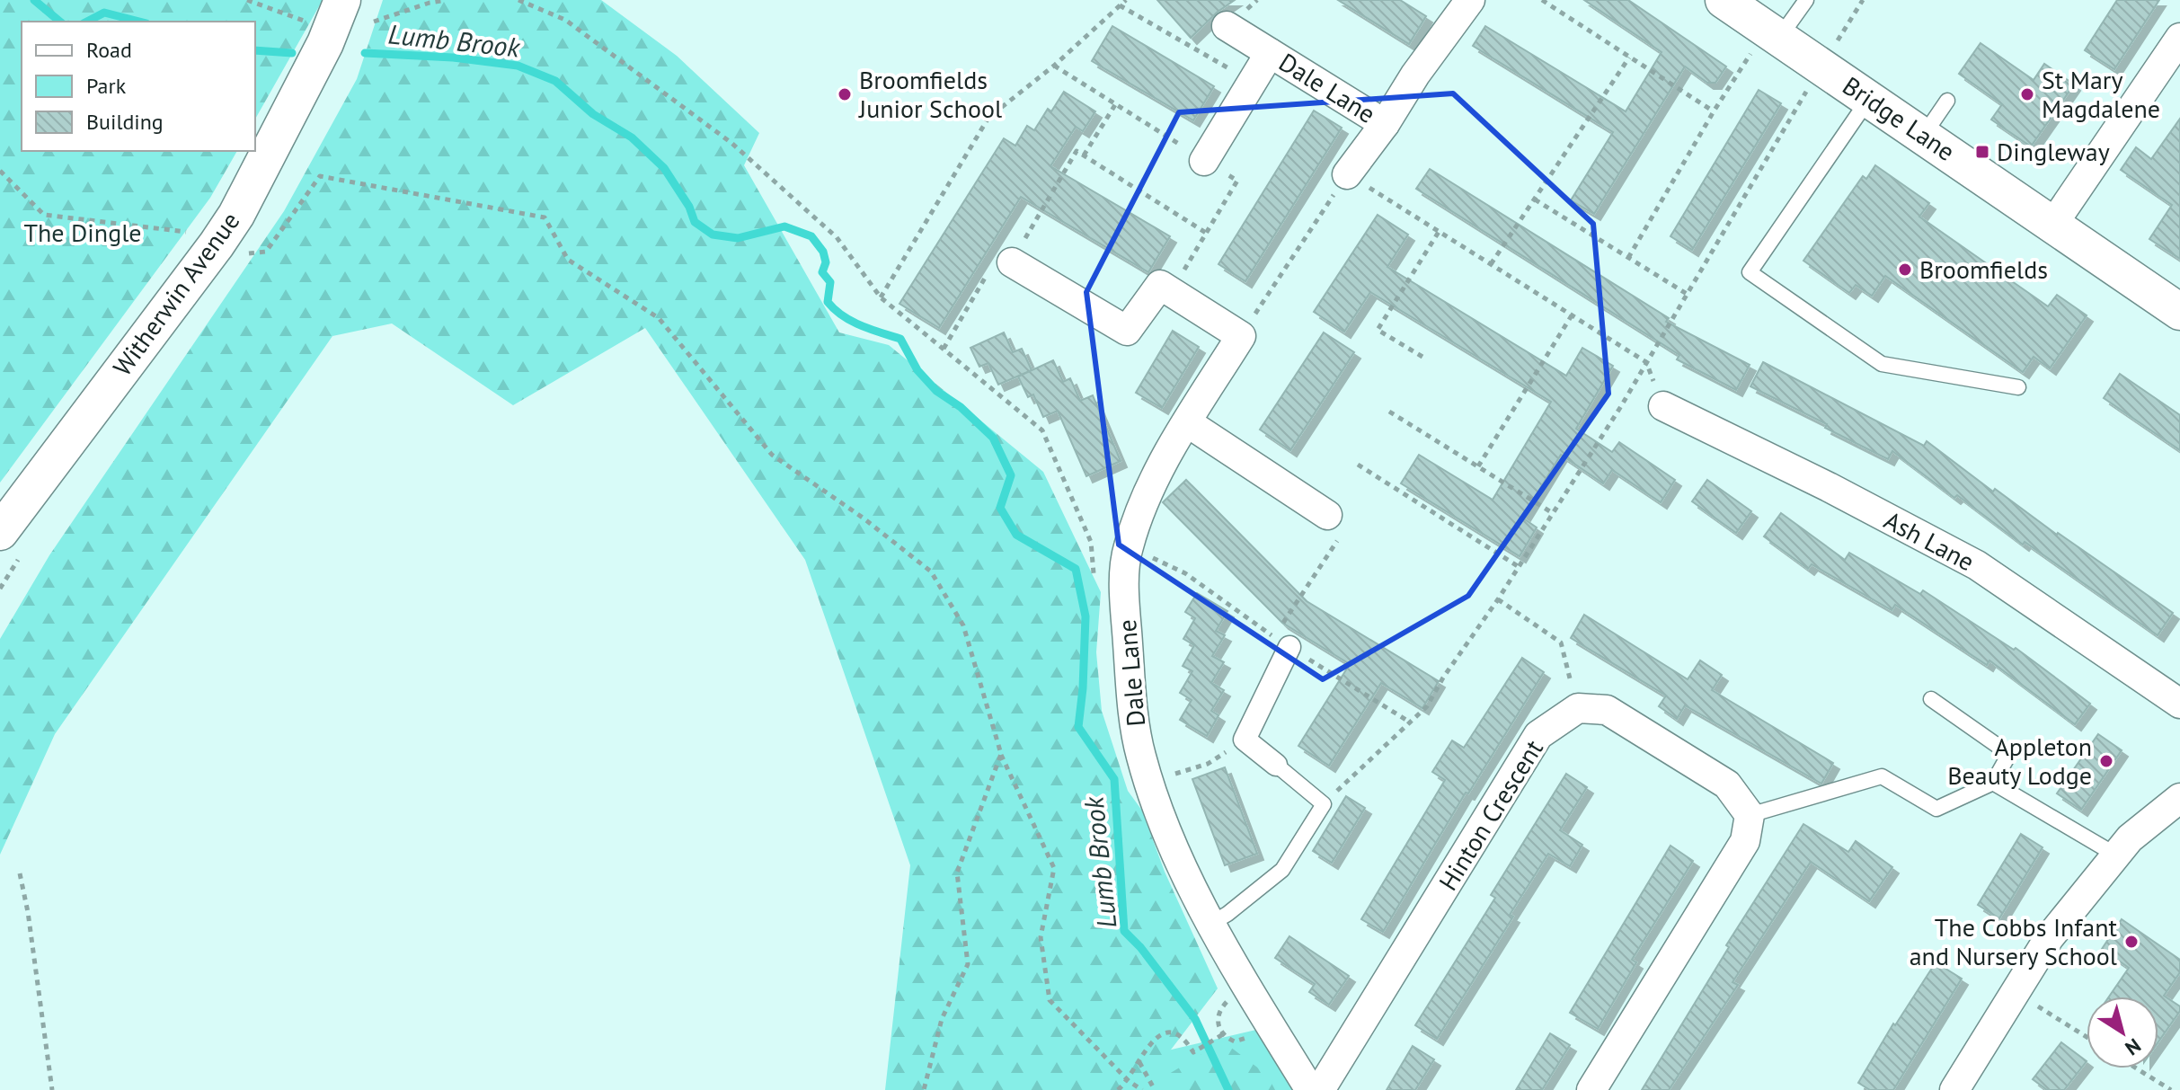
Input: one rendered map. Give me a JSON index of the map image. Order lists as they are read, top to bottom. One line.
{"streets":{"street":["Dale Lane","Bridge Lane","Witherwin Avenue","Ash Lane","Hinton Crescent"]},"water":["Lumb Brook"],"parks":["The Dingle"],"places":{"other":["Broomfields Junior School","St Mary Magdalene","Broomfields","Appleton Beauty Lodge","The Cobbs Infant and Nursery School"],"transit":["Dingleway"]},"legend":["Road","Park","Building"],"north":"bottom right"}
